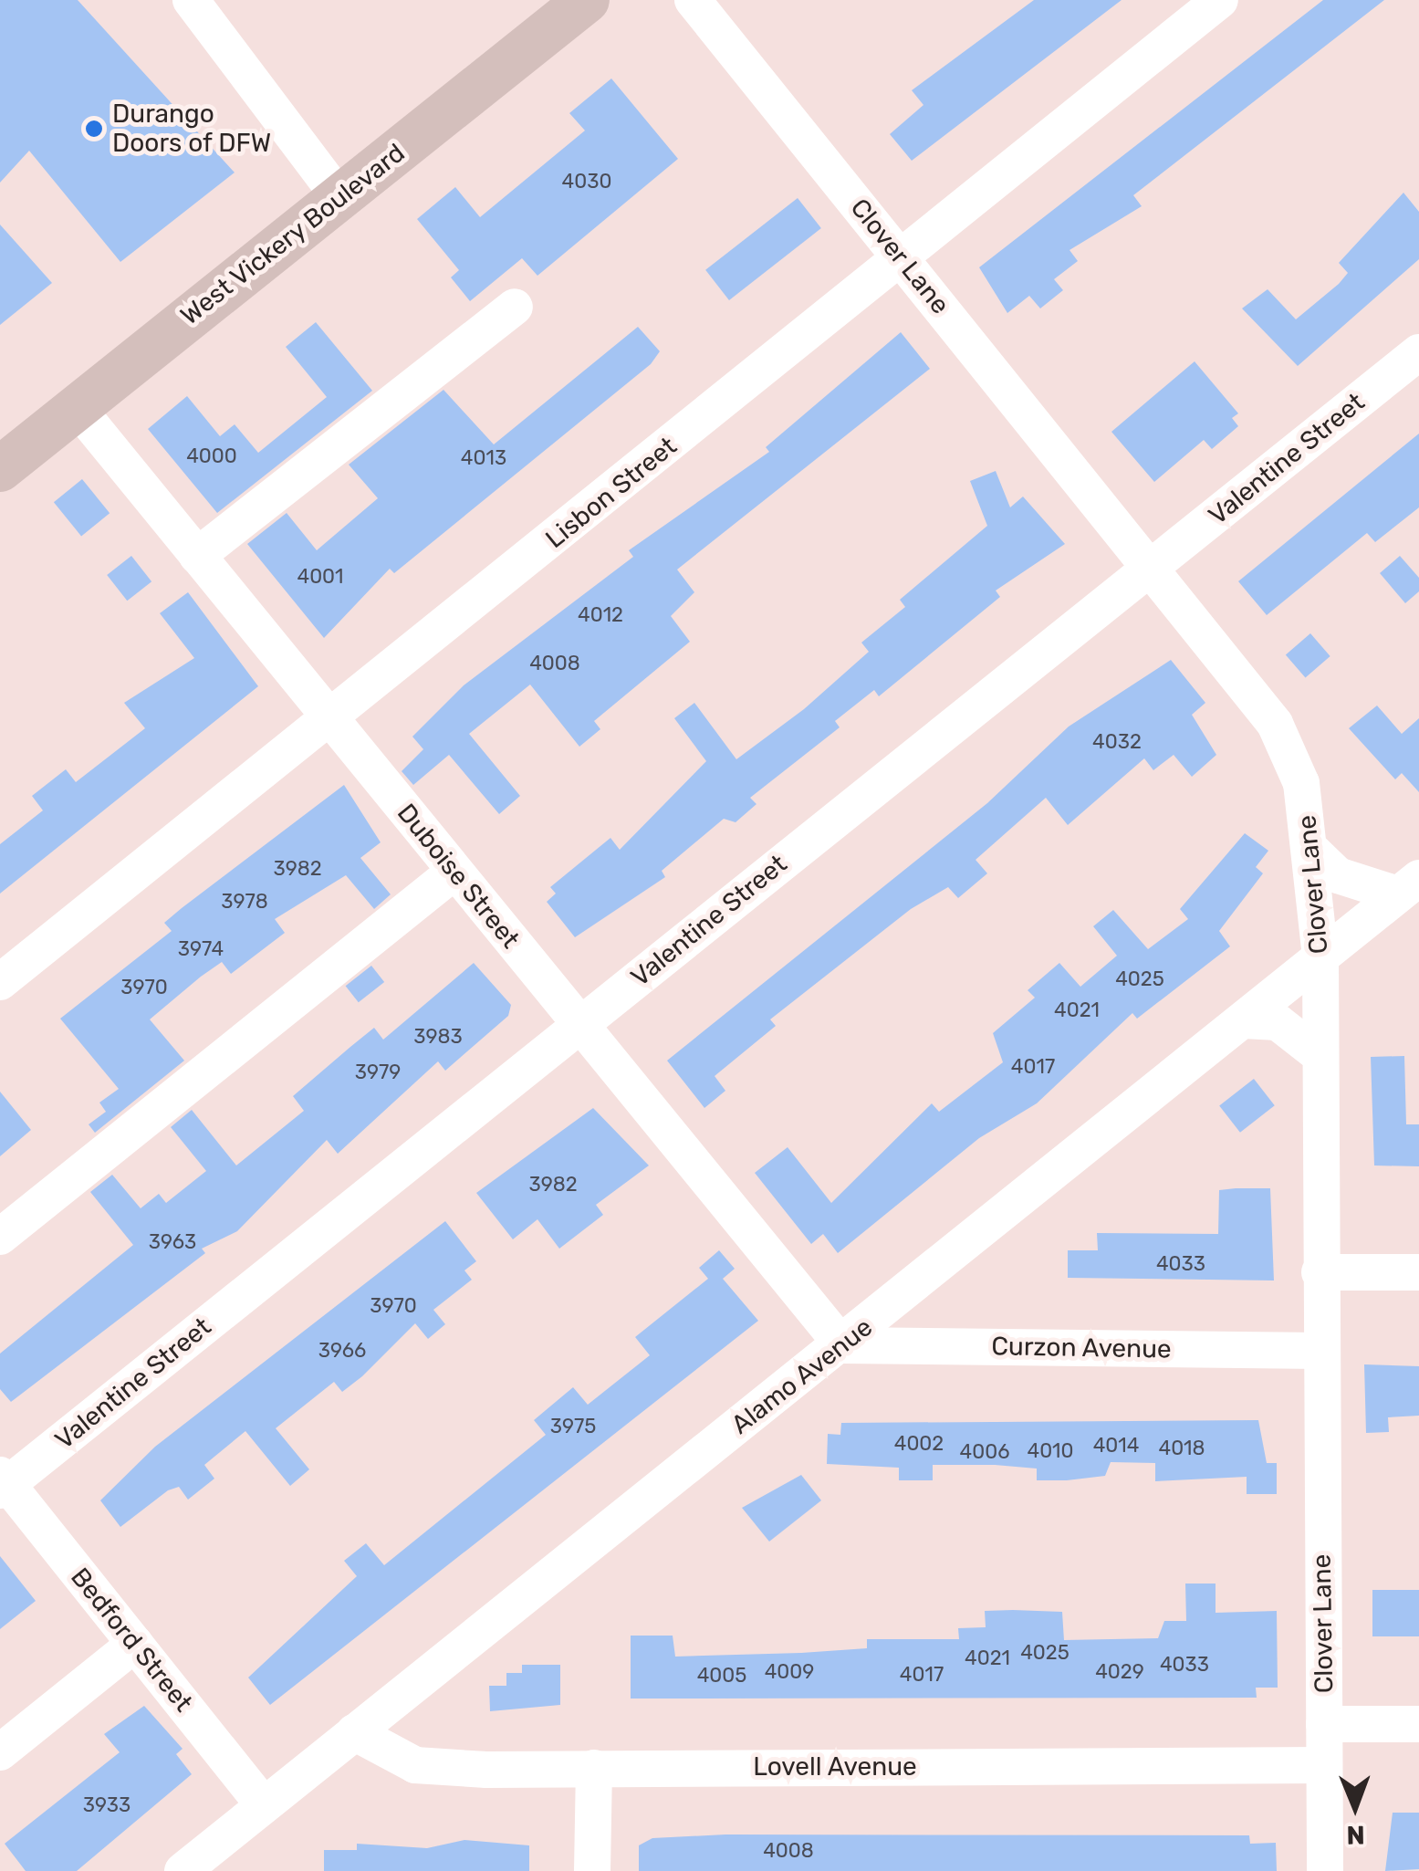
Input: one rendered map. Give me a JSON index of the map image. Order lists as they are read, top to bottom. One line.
{"streets":{"main road":["West Vickery Boulevard"],"street":["Clover Lane","Valentine Street","Lisbon Street","Duboise Street","Curzon Avenue","Alamo Avenue","Bedford Street","Lovell Avenue"]},"crossings":[["West Vickery Boulevard","Duboise Street"],["Clover Lane","Valentine Street"],["Clover Lane","Lisbon Street"],["Clover Lane","Curzon Avenue"],["Clover Lane","Alamo Avenue"],["Clover Lane","Lovell Avenue"],["Valentine Street","Duboise Street"],["Valentine Street","Bedford Street"],["Lisbon Street","Duboise Street"],["Duboise Street","Curzon Avenue"],["Duboise Street","Alamo Avenue"],["Curzon Avenue","Alamo Avenue"],["Alamo Avenue","Bedford Street"],["Alamo Avenue","Lovell Avenue"]],"places":["Durango Doors of DFW"],"house_numbers":["4030","4000","4013","4001","4012","4008","4032","3982","3978","3974","4025","3970","4021","3983","4017","3979","3982","3963","4033","3970","3966","3975","4002","4014","4018","4010","4006","4025","4021","4033","4009","4029","4017","4005","3933","4008"],"north":"bottom"}
